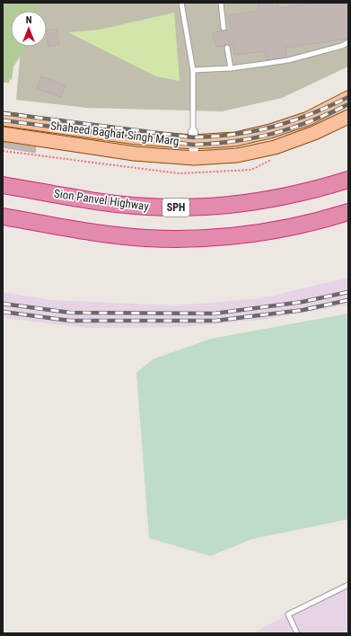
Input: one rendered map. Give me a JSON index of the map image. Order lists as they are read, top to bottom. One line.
{"streets":{"highway":["Sion Panvel Highway","SPH"],"main road":["Shaheed Baghat Singh Marg"]},"north":"top"}
